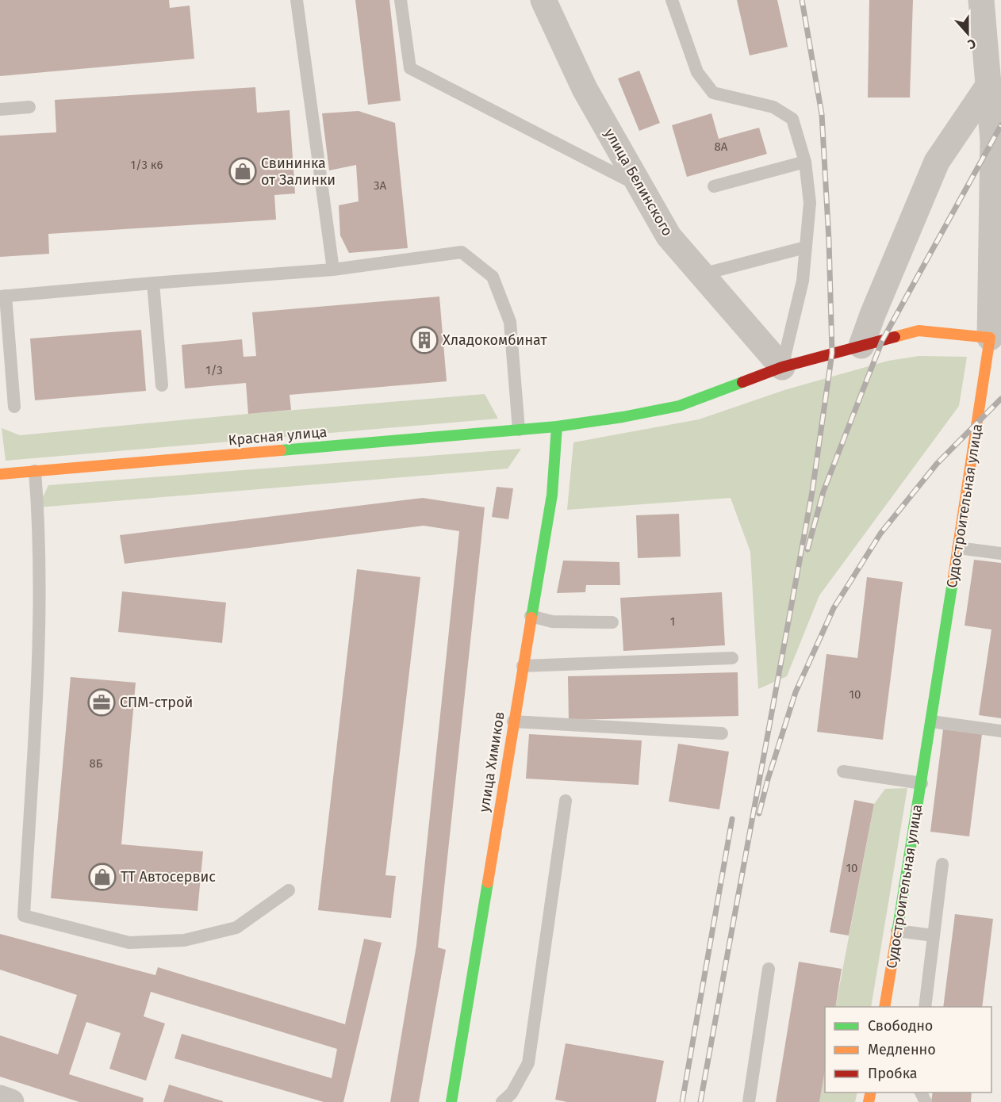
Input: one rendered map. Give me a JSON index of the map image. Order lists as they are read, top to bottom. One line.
{"streets":{"main road":["Красная улица","Судостроительная улица","улица Химиков"],"street":["улица Белинского"]},"crossings":[["улица Белинского","Красная улица"],["Красная улица","Судостроительная улица"],["Красная улица","улица Химиков"]],"places":{"shop":["Свининка от Залинки","ТТ Автосервис"],"building":["Хладокомбинат"],"office":["СПМ-строй"]},"house_numbers":["8А","1/3 к6","3А","1/3","1","10","8Б","10"],"legend":["Свободно","Медленно","Пробка"],"north":"bottom"}
